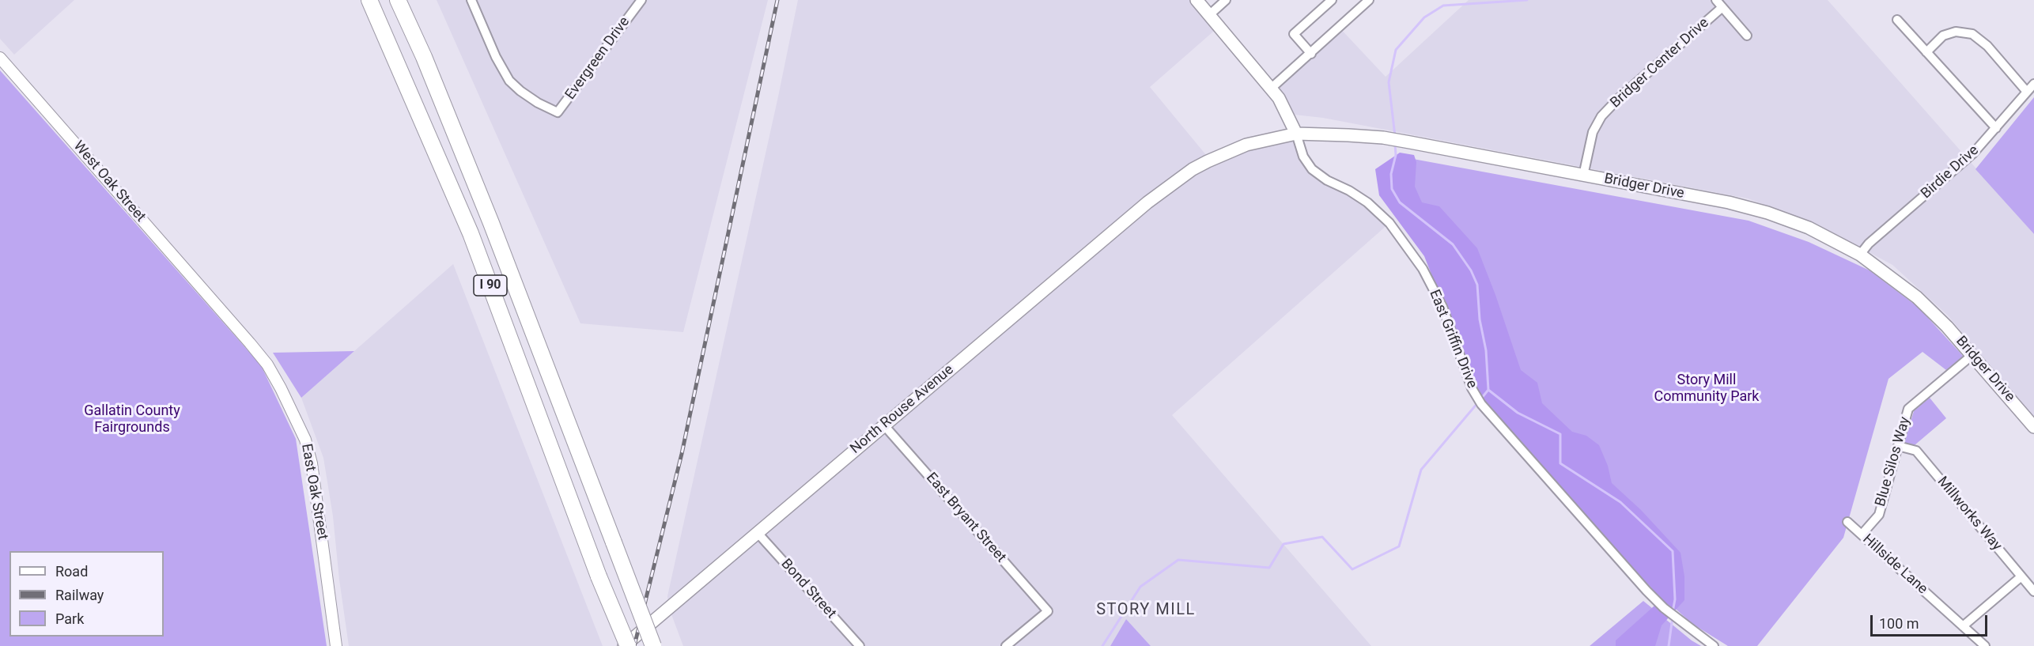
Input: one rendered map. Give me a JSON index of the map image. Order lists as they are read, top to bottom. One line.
{"streets":{"highway":["I 90"],"main road":["Bridger Drive","East Griffin Drive","North Rouse Avenue"],"street":["Evergreen Drive","Bridger Center Drive","Birdie Drive","West Oak Street","Blue Silos Way","East Oak Street","Millworks Way","East Bryant Street","Hillside Lane","Bond Street"]},"crossings":[["Bridger Center Drive","Bridger Drive"],["Birdie Drive","Bridger Drive"],["West Oak Street","East Oak Street"],["Bridger Drive","East Griffin Drive"],["Bridger Drive","North Rouse Avenue"],["Bridger Drive","Blue Silos Way"],["North Rouse Avenue","East Bryant Street"],["North Rouse Avenue","Bond Street"],["Blue Silos Way","Millworks Way"],["Blue Silos Way","Hillside Lane"]],"districts":["STORY MILL"],"parks":["Story Mill Community Park","Gallatin County Fairgrounds"],"legend":["Road","Railway","Park"],"scale_bar":"100 m"}
